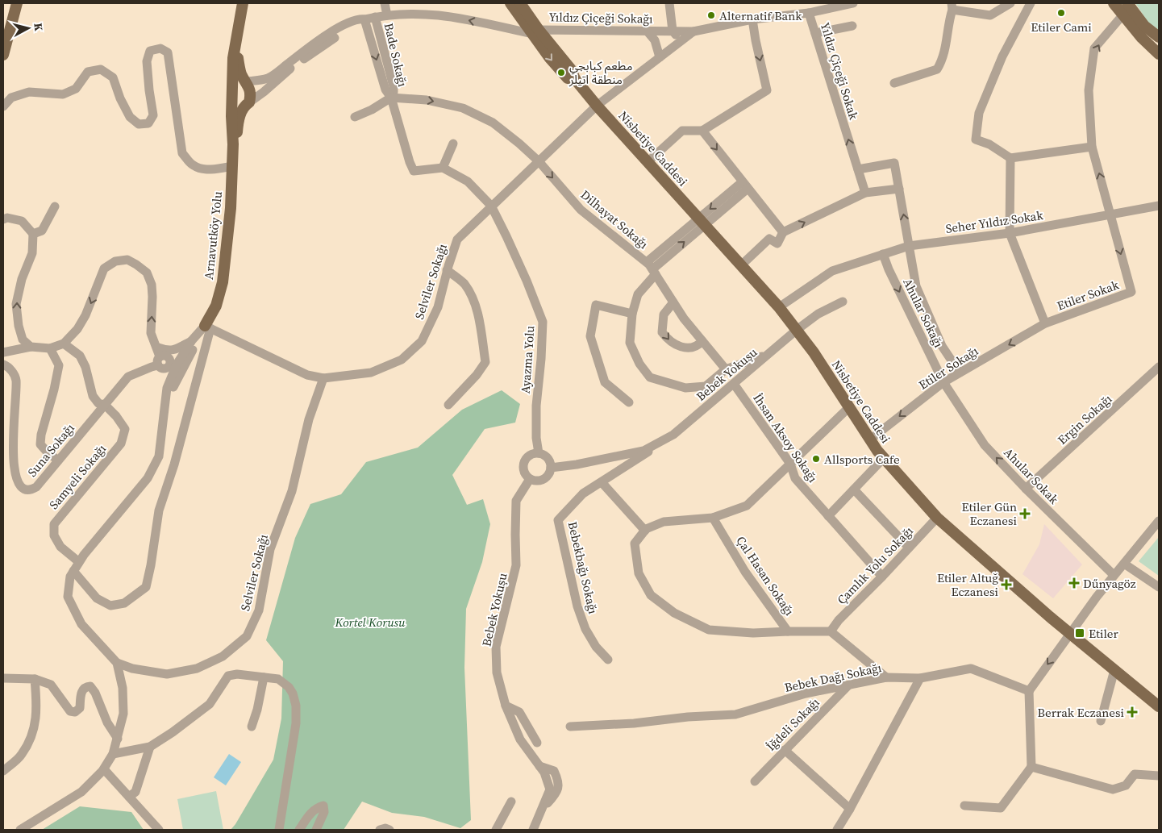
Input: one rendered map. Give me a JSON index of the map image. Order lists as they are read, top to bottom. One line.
{"streets":{"main road":["Nisbetiye Caddesi","Arnavutköy Yolu"],"street":["Yıldız Çiçeği Sokağı","Bade Sokağı","Yıldız Çiçeği Sokak","Dilhayat Sokağı","Seher Yıldız Sokak","Selviler Sokağı","Etiler Sokak","Ahular Sokağı","Ayazma Yolu","Etiler Sokağı","Bebek Yokuşu","Ergin Sokağı","İhsan Aksoy Sokağı","Suna Sokağı","Ahular Sokak","Samyeli Sokağı","Çamlık Yolu Sokağı","Bebekbağı Sokağı","Çal Hasan Sokağı","Bebek Dağı Sokağı","İğdeli Sokağı"]},"crossings":[["Yıldız Çiçeği Sokağı","Bade Sokağı"],["Yıldız Çiçeği Sokağı","Yıldız Çiçeği Sokak"],["Yıldız Çiçeği Sokağı","Nisbetiye Caddesi"],["Yıldız Çiçeği Sokağı","Selviler Sokağı"],["Bade Sokağı","Dilhayat Sokağı"],["Bade Sokağı","Ayazma Yolu"],["Yıldız Çiçeği Sokak","Selviler Sokağı"],["Yıldız Çiçeği Sokak","Ahular Sokağı"],["Nisbetiye Caddesi","Seher Yıldız Sokak"],["Nisbetiye Caddesi","Selviler Sokağı"],["Nisbetiye Caddesi","Etiler Sokağı"],["Nisbetiye Caddesi","Bebek Yokuşu"],["Nisbetiye Caddesi","Çamlık Yolu Sokağı"],["Dilhayat Sokağı","Selviler Sokağı"],["Seher Yıldız Sokak","Etiler Sokak"],["Seher Yıldız Sokak","Ahular Sokağı"],["Arnavutköy Yolu","Selviler Sokağı"],["Selviler Sokağı","Ayazma Yolu"],["Etiler Sokak","Etiler Sokağı"],["Ahular Sokağı","Etiler Sokağı"],["Ahular Sokağı","Ahular Sokak"],["Ayazma Yolu","Bebek Yokuşu"],["Etiler Sokağı","Ahular Sokak"],["Bebek Yokuşu","İhsan Aksoy Sokağı"],["Bebek Yokuşu","Bebekbağı Sokağı"],["Ergin Sokağı","Ahular Sokak"],["İhsan Aksoy Sokağı","Çamlık Yolu Sokağı"],["Suna Sokağı","Samyeli Sokağı"],["Çamlık Yolu Sokağı","Çal Hasan Sokağı"],["Bebek Dağı Sokağı","İğdeli Sokağı"]],"one_way":["Yıldız Çiçeği Sokak","Dilhayat Sokağı","Etiler Sokağı","Ahular Sokak"],"parks":["Kortel Korusu"],"places":{"other":["Etiler Cami","Alternatif Bank","مطعم كبابجي منطقة اتيلر","Allsports Cafe"],"health":["Etiler Gün Eczanesi","Dűnyagöz","Etiler Altuğ Eczanesi","Berrak Eczanesi"],"transit":["Etiler"]},"north":"right"}
